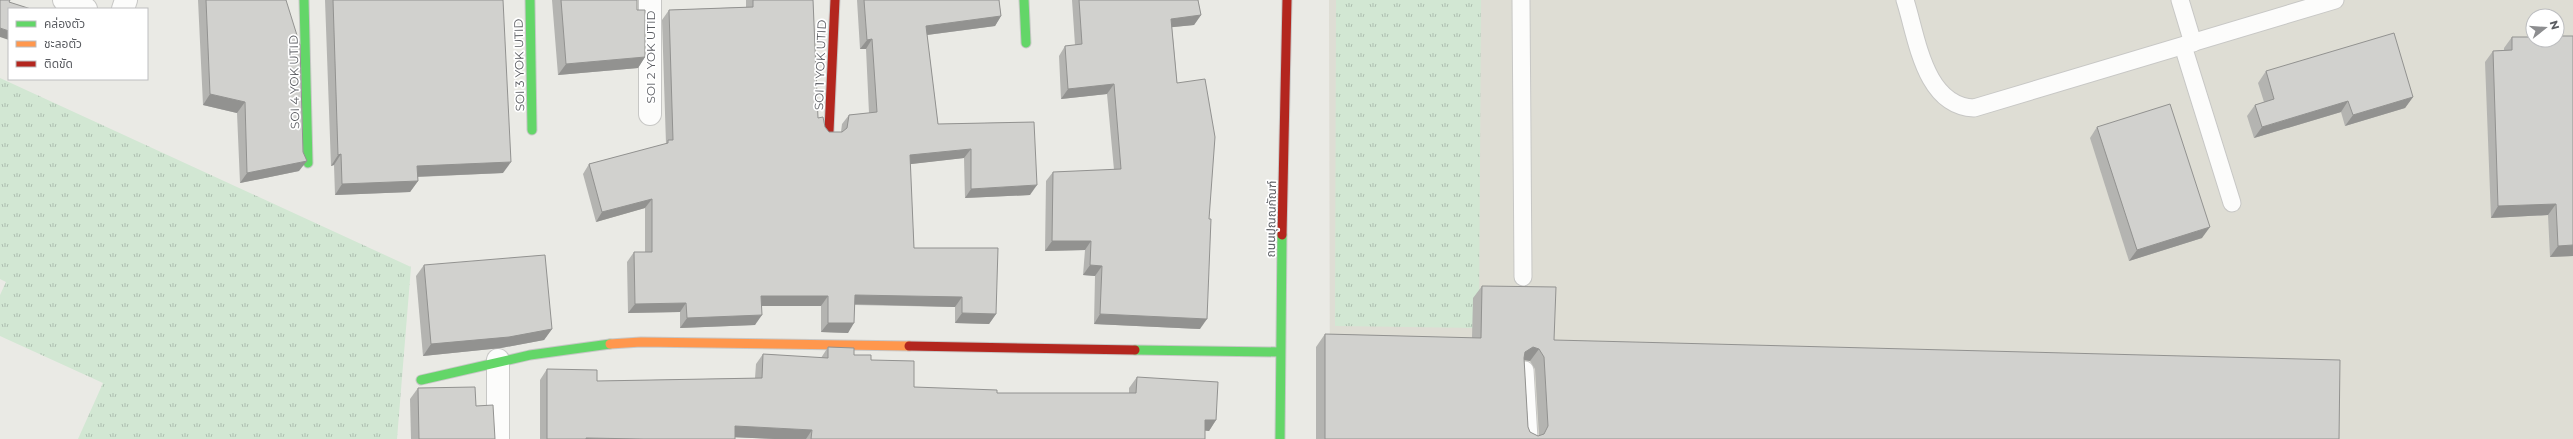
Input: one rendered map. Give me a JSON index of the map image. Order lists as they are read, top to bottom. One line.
{"streets":{"street":["SOI 2 YOK UTID","SOI 3 YOK UTID","SOI 1 YOK UTID","SOI 4 YOK UTID","ถนนปุณณกัณฑ์"]},"legend":["คล่องตัว","ชะลอตัว","ติดขัด"],"north":"right"}
